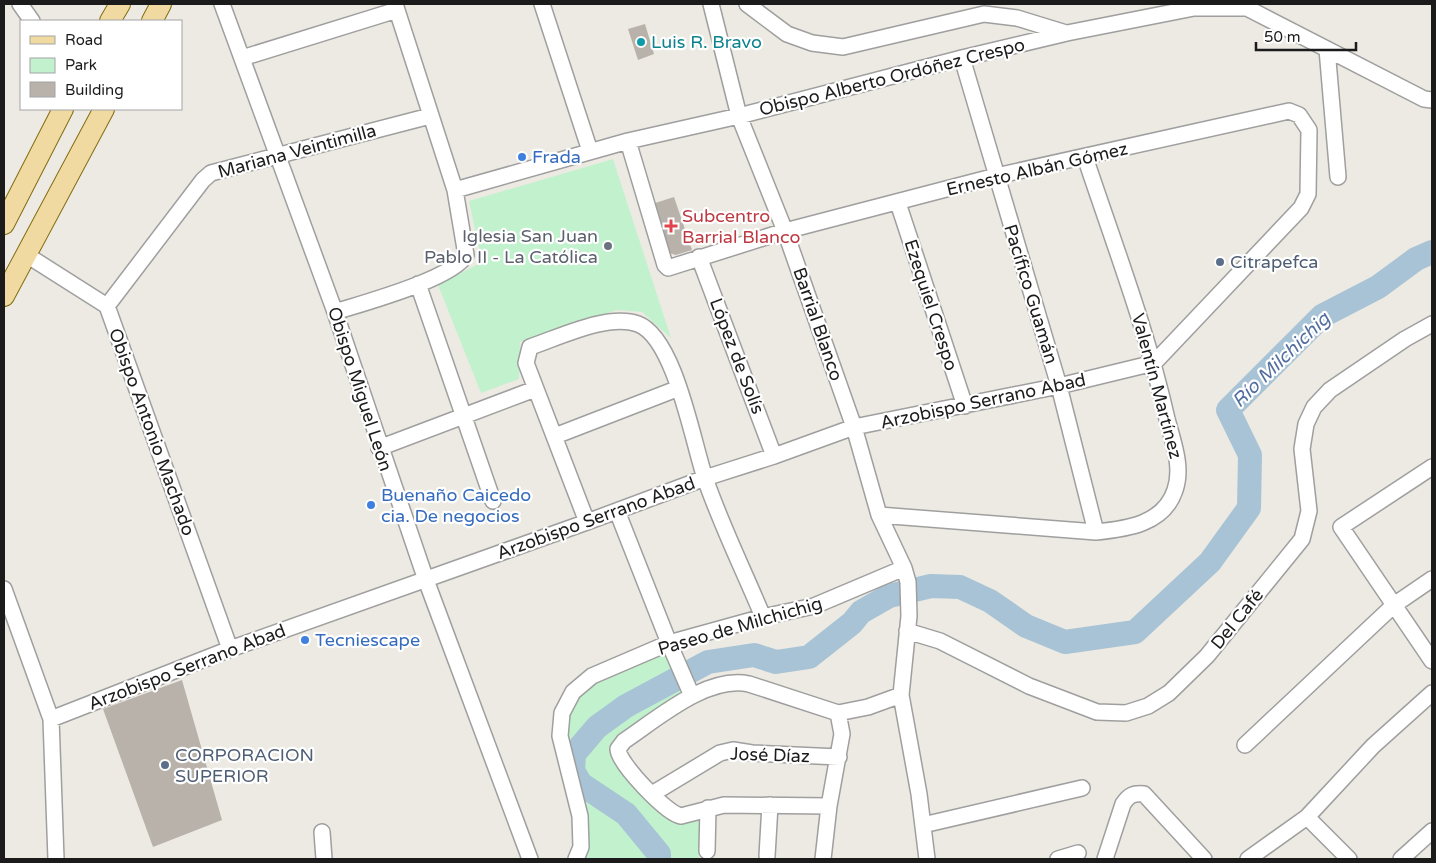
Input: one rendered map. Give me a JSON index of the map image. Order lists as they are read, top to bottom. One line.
{"streets":{"street":["Obispo Alberto Ordóñez Crespo","Mariana Veintimilla","Ernesto Albán Gómez","Pacífico Guamán","Ezequiel Crespo","Barrial Blanco","López de Solís","Valentín Martínez","Obispo Miguel León","Arzobispo Serrano Abad","Obispo Antonio Machado","Del Café","Paseo de Milchichig","José Díaz"]},"crossings":[["Obispo Alberto Ordóñez Crespo","Ernesto Albán Gómez"],["Obispo Alberto Ordóñez Crespo","Pacífico Guamán"],["Obispo Alberto Ordóñez Crespo","Barrial Blanco"],["Mariana Veintimilla","Obispo Miguel León"],["Mariana Veintimilla","Obispo Antonio Machado"],["Ernesto Albán Gómez","Pacífico Guamán"],["Ernesto Albán Gómez","Ezequiel Crespo"],["Ernesto Albán Gómez","Barrial Blanco"],["Ernesto Albán Gómez","López de Solís"],["Ernesto Albán Gómez","Valentín Martínez"],["Ernesto Albán Gómez","Arzobispo Serrano Abad"],["Pacífico Guamán","Valentín Martínez"],["Pacífico Guamán","Arzobispo Serrano Abad"],["Ezequiel Crespo","Arzobispo Serrano Abad"],["Barrial Blanco","Valentín Martínez"],["Barrial Blanco","Arzobispo Serrano Abad"],["Barrial Blanco","Del Café"],["Barrial Blanco","Paseo de Milchichig"],["López de Solís","Arzobispo Serrano Abad"],["Valentín Martínez","Arzobispo Serrano Abad"],["Obispo Miguel León","Arzobispo Serrano Abad"],["Arzobispo Serrano Abad","Obispo Antonio Machado"]],"water":["Río Milchichig"],"places":{"other":["Luis R. Bravo","Frada","Iglesia San Juan Pablo II - La Católica","Citrapefca","Buenaño Caicedo cia. De negocios","Tecniescape","CORPORACION SUPERIOR"],"health":["Subcentro Barrial Blanco"]},"legend":["Road","Park","Building"],"scale_bar":"50 m"}
